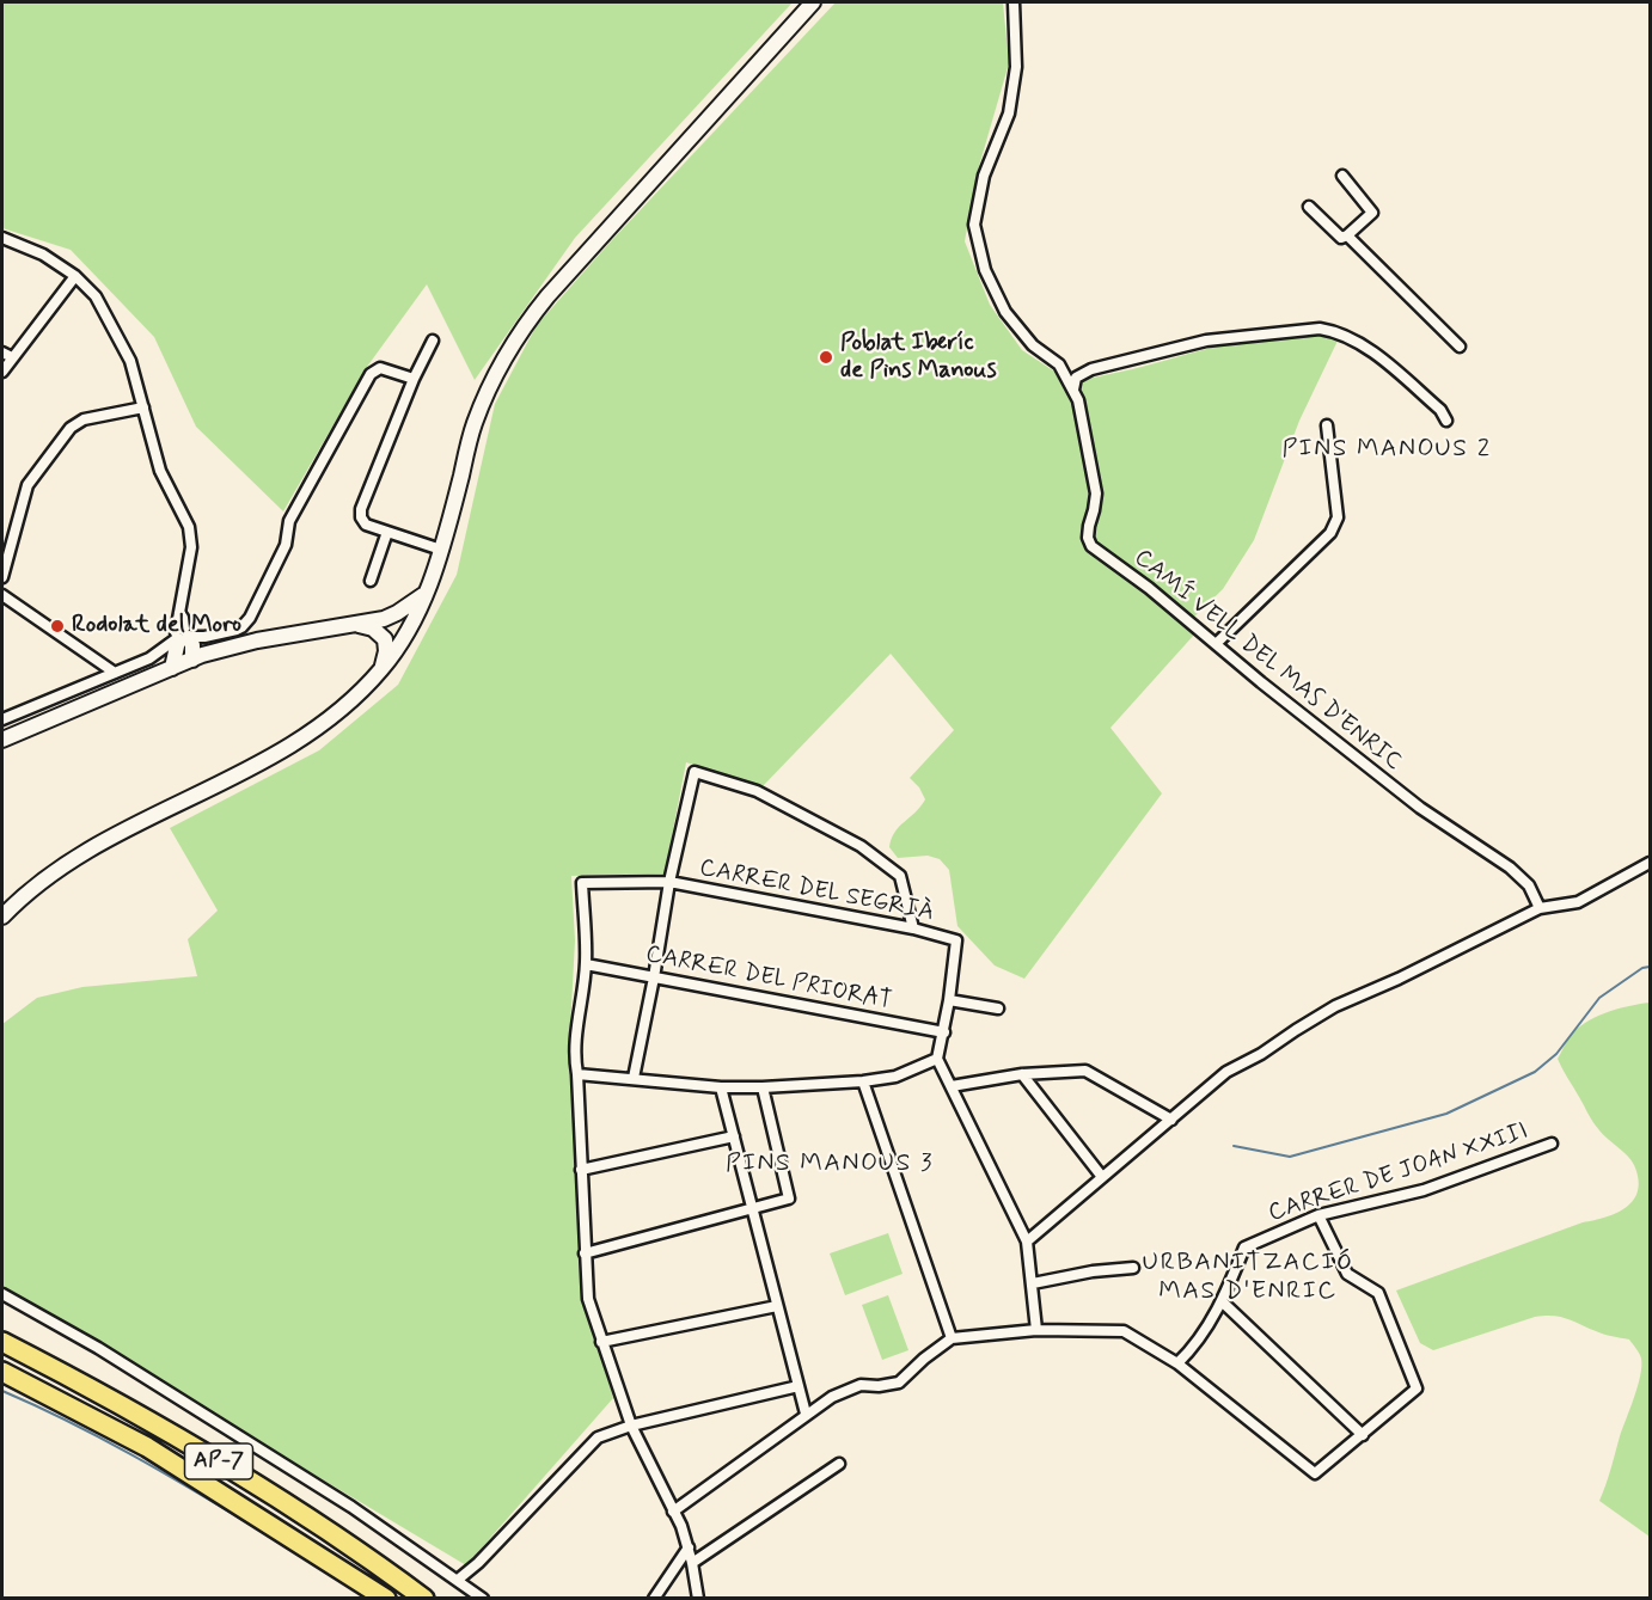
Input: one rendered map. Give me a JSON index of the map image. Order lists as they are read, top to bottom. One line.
{"streets":{"highway":["AP-7"],"street":["CAMÍ VELL DEL MAS D'ENRIC","CARRER DEL SEGRIÀ","CARRER DEL PRIORAT","CARRER DE JOAN XXIII"]},"crossings":[["CARRER DEL SEGRIÀ","CARRER DEL PRIORAT"]],"districts":["PINS MANOUS 2","PINS MANOUS 3","URBANITZACIÓ MAS D'ENRIC"],"places":["Poblat Iberíc de Pins Manous","Rodolat del Moro"]}
